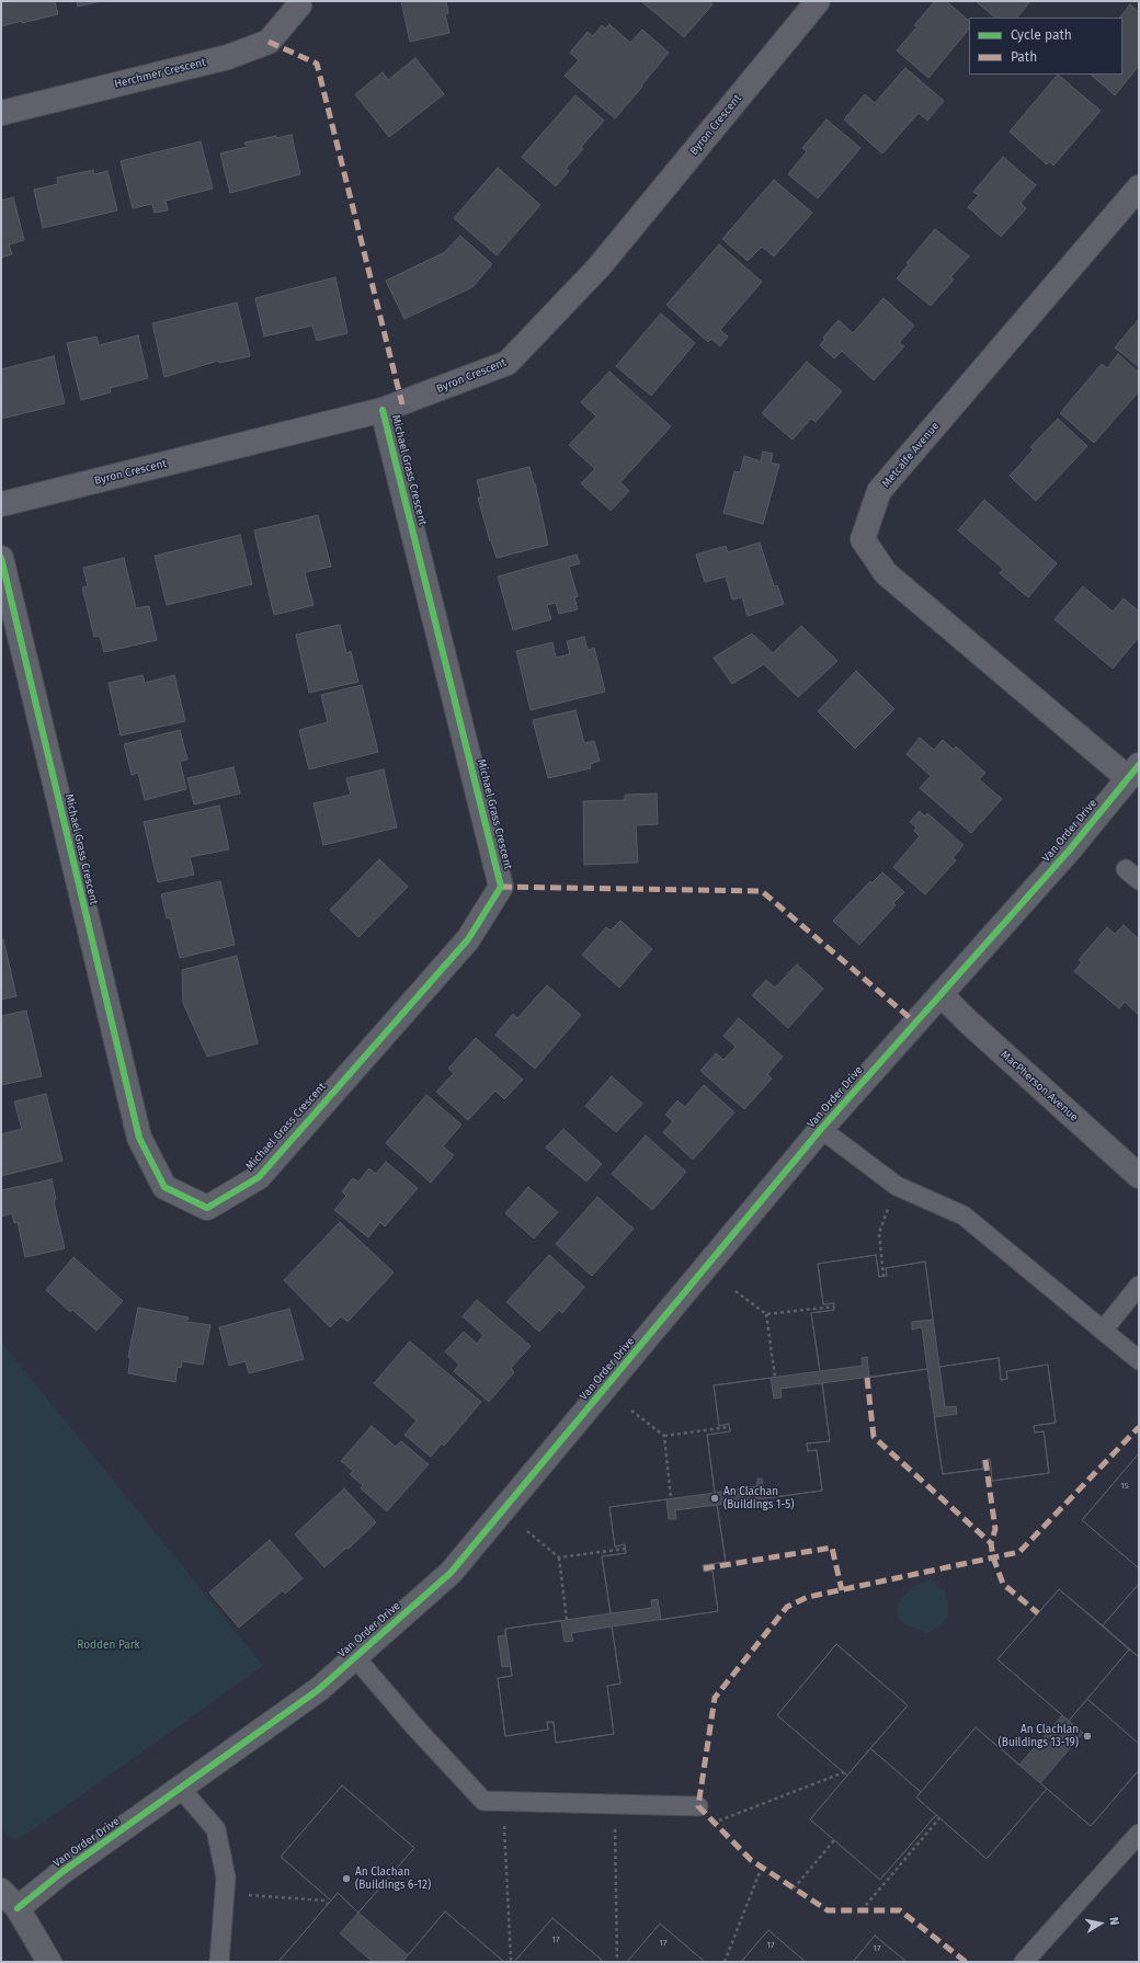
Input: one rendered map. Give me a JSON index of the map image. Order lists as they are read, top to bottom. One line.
{"streets":{"street":["Herchmer Crescent","Byron Crescent","Metcalfe Avenue","Michael Grass Crescent","Van Order Drive","MacPherson Avenue"]},"crossings":[["Byron Crescent","Michael Grass Crescent"],["Metcalfe Avenue","Van Order Drive"],["Van Order Drive","MacPherson Avenue"]],"parks":["Rodden Park"],"places":["An Clachan (Buildings 1-5)","An Clachlan (Buildings 13-19)","An Clachan (Buildings 6-12)"],"house_numbers":["15","17","17","17","17"],"legend":["Cycle path","Path"],"north":"right"}
